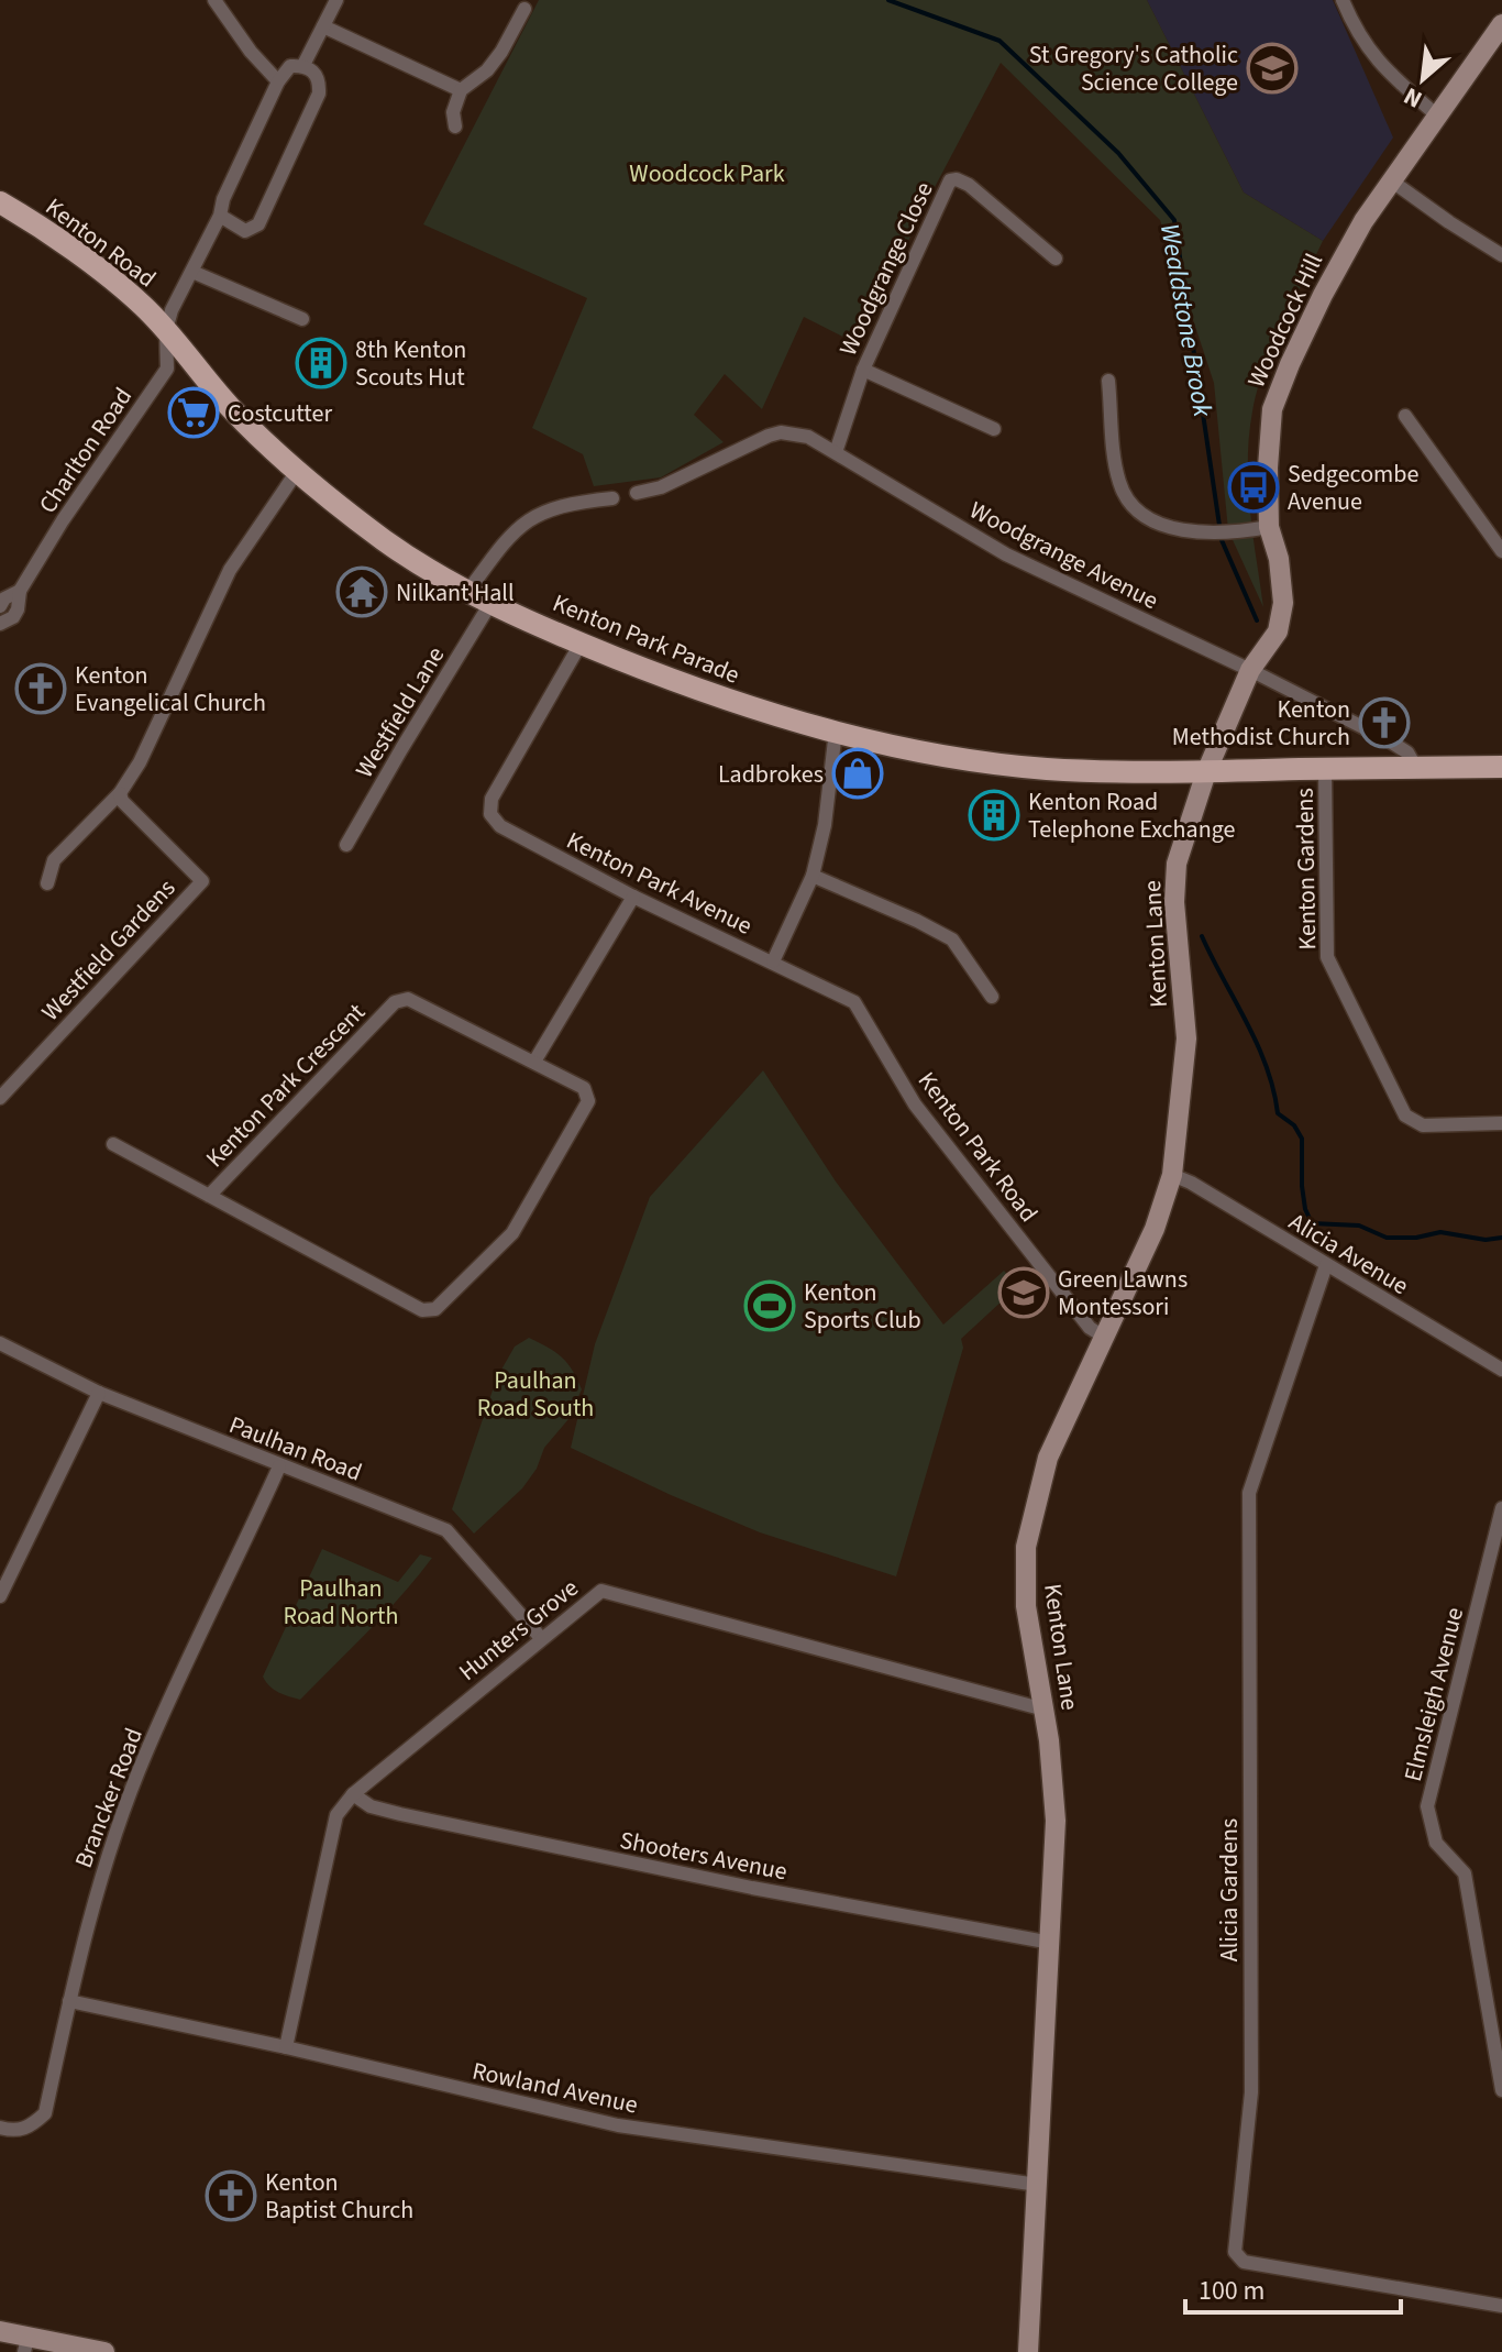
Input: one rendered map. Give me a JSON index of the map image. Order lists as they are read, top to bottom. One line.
{"streets":{"main road":["Kenton Road","Kenton Park Parade"],"street":["Woodgrange Close","Woodcock Hill","Charlton Road","Woodgrange Avenue","Westfield Lane","Kenton Gardens","Kenton Park Avenue","Kenton Lane","Westfield Gardens","Kenton Park Crescent","Kenton Park Road","Alicia Avenue","Paulhan Road","Hunters Grove","Elmsleigh Avenue","Brancker Road","Shooters Avenue","Alicia Gardens","Rowland Avenue"]},"crossings":[["Kenton Road","Charlton Road"],["Kenton Road","Kenton Park Parade"],["Woodgrange Close","Woodgrange Avenue"],["Woodcock Hill","Woodgrange Avenue"],["Woodcock Hill","Kenton Park Parade"],["Woodcock Hill","Kenton Lane"],["Charlton Road","Kenton Park Parade"],["Kenton Park Parade","Westfield Lane"],["Kenton Park Parade","Kenton Park Avenue"],["Kenton Park Parade","Kenton Lane"],["Kenton Park Avenue","Kenton Park Road"],["Kenton Lane","Kenton Park Road"],["Kenton Lane","Alicia Avenue"],["Kenton Lane","Hunters Grove"],["Kenton Lane","Shooters Avenue"],["Kenton Lane","Rowland Avenue"],["Alicia Avenue","Alicia Gardens"],["Paulhan Road","Hunters Grove"],["Paulhan Road","Brancker Road"],["Hunters Grove","Shooters Avenue"],["Hunters Grove","Rowland Avenue"],["Brancker Road","Rowland Avenue"]],"water":["Wealdstone Brook"],"parks":["Woodcock Park","Paulhan Road South","Paulhan Road North"],"places":{"school or university":["St Gregory's Catholic Science College","Green Lawns Montessori"],"building":["8th Kenton Scouts Hut","Kenton Road Telephone Exchange"],"supermarket":["Costcutter"],"bus stop":["Sedgecombe Avenue"],"temple":["Nilkant Hall"],"church":["Kenton Evangelical Church","Kenton Methodist Church","Kenton Baptist Church"],"shop":["Ladbrokes"],"sports":["Kenton Sports Club"]},"scale_bar":"100 m","north":"bottom left"}
